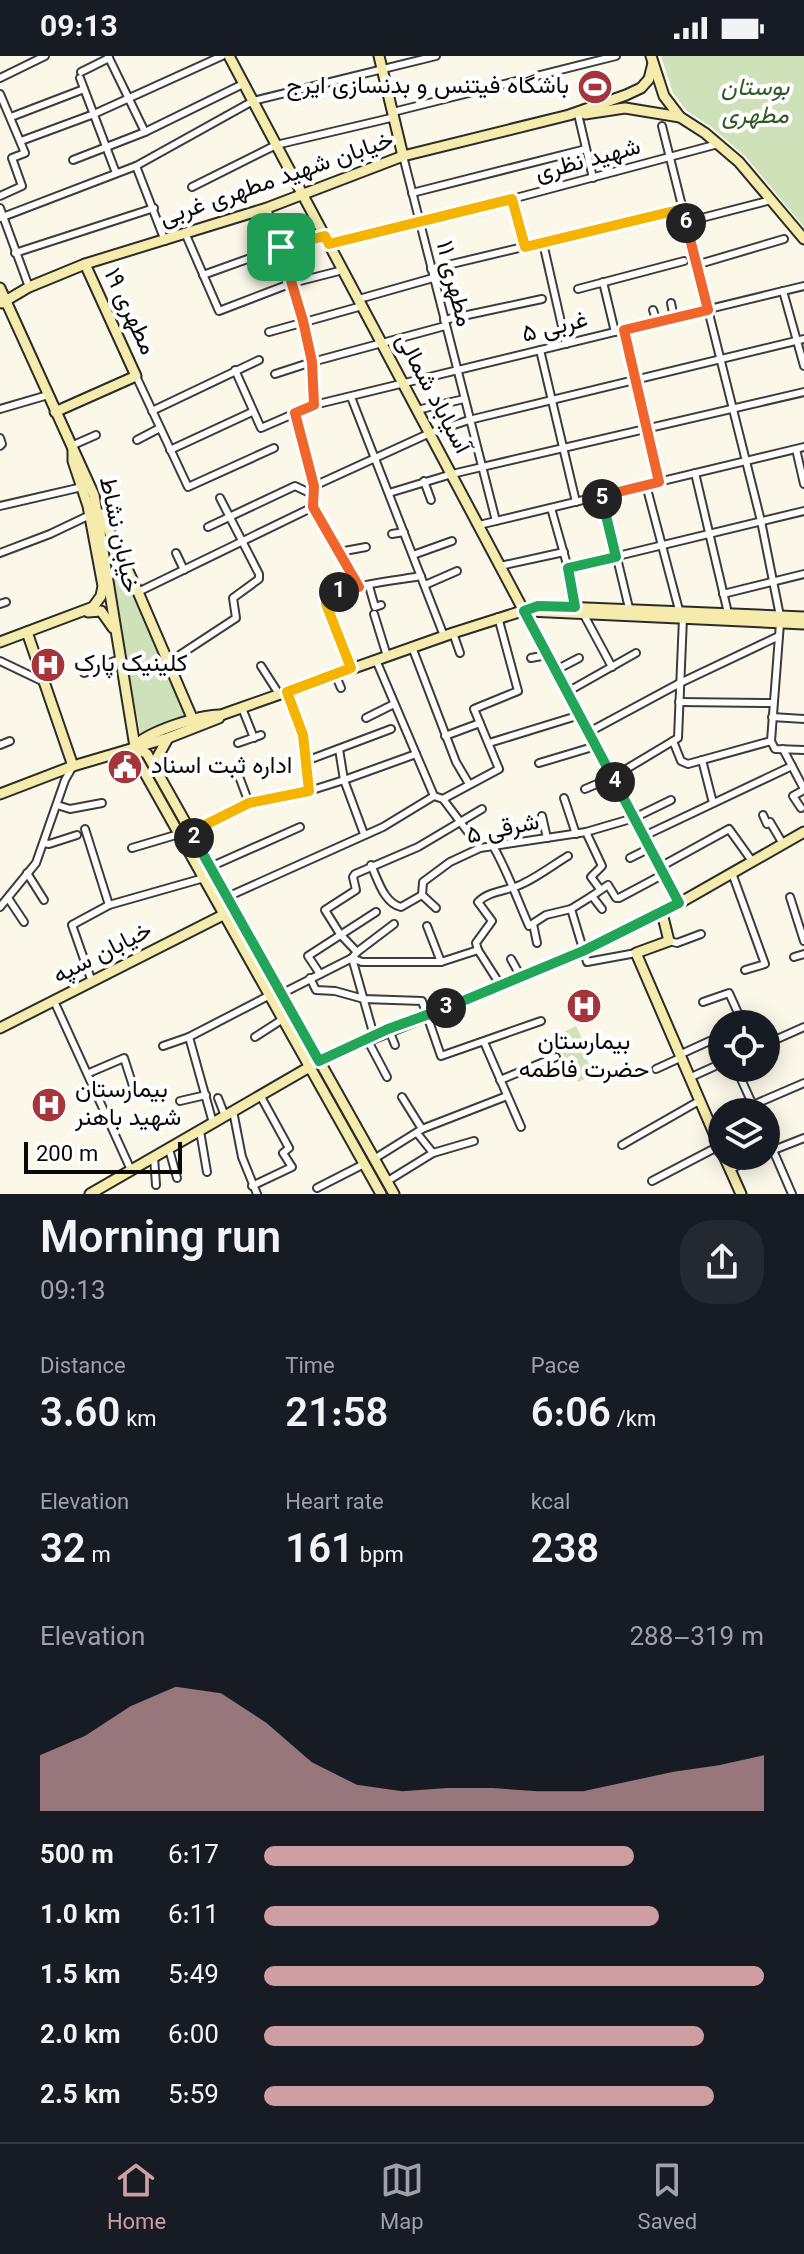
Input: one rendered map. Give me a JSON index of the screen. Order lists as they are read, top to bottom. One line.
{"streets":{"main road":["خیابان شهید مطهری غربی","مطهری ۱۹","آسیاباد شمالی","خیابان نشاط","خیابان سپه"],"street":["شهید نظری","مطهری ۱۱","۵ غربی","شرقی ۵"]},"crossings":[["شهید نظری","مطهری ۱۱"],["شهید نظری","آسیاباد شمالی"],["خیابان شهید مطهری غربی","مطهری ۱۱"],["خیابان شهید مطهری غربی","مطهری ۱۹"],["خیابان شهید مطهری غربی","آسیاباد شمالی"],["خیابان شهید مطهری غربی","خیابان نشاط"],["مطهری ۱۱","۵ غربی"],["۵ غربی","آسیاباد شمالی"],["آسیاباد شمالی","شرقی ۵"],["خیابان نشاط","خیابان سپه"]],"parks":["بوستان مطهری"],"places":{"sports":["باشگاه فیتنس و بدنسازی ایرج"],"hospital":["کلینیک پارک","بیمارستان حضرت فاطمه","بیمارستان شهید باهنر"],"public building":["اداره ثبت اسناد"]},"scale_bar":"200 m","page":{"status":"09:13","pins":["6","5","1","4","2","3"],"scale":"200 m","heading":["Morning run","09:13"],"stats":[["Distance","3.60 km"],["Time","21:58"],["Pace","6:06 /km"],["Elevation","32 m"],["Heart rate","161 bpm"],["kcal","238"]],"chart":["Elevation","288–319 m"],"list":[{"name":"500 m","note":"6:17"},{"name":"1.0 km","note":"6:11"},{"name":"1.5 km","note":"5:49"},{"name":"2.0 km","note":"6:00"},{"name":"2.5 km","note":"5:59"}],"tabs":["Home","Map","Saved"]}}
